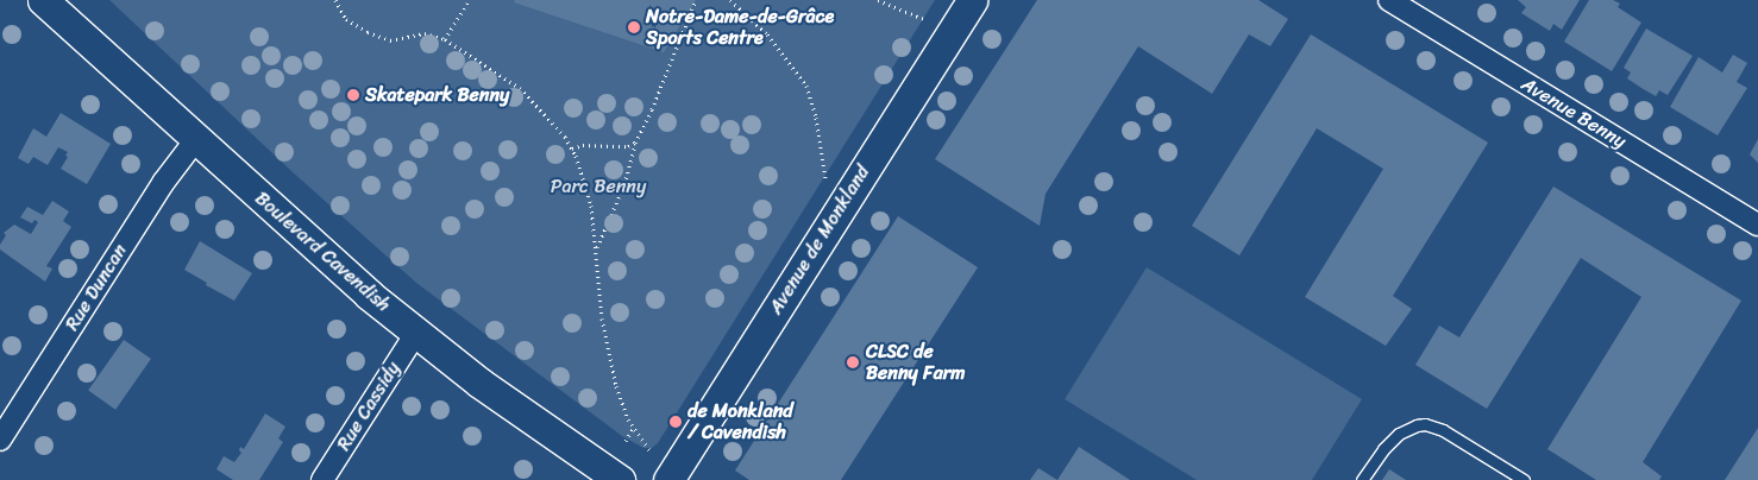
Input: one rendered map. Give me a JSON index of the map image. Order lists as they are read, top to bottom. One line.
{"streets":{"main road":["Avenue de Monkland","Boulevard Cavendish"],"street":["Avenue Benny","Rue Duncan","Rue Cassidy"]},"crossings":[["Boulevard Cavendish","Rue Duncan"],["Boulevard Cavendish","Rue Cassidy"]],"parks":["Parc Benny"],"places":["Notre-Dame-de-Grâce Sports Centre","Skatepark Benny","CLSC de Benny Farm","de Monkland / Cavendish"]}
